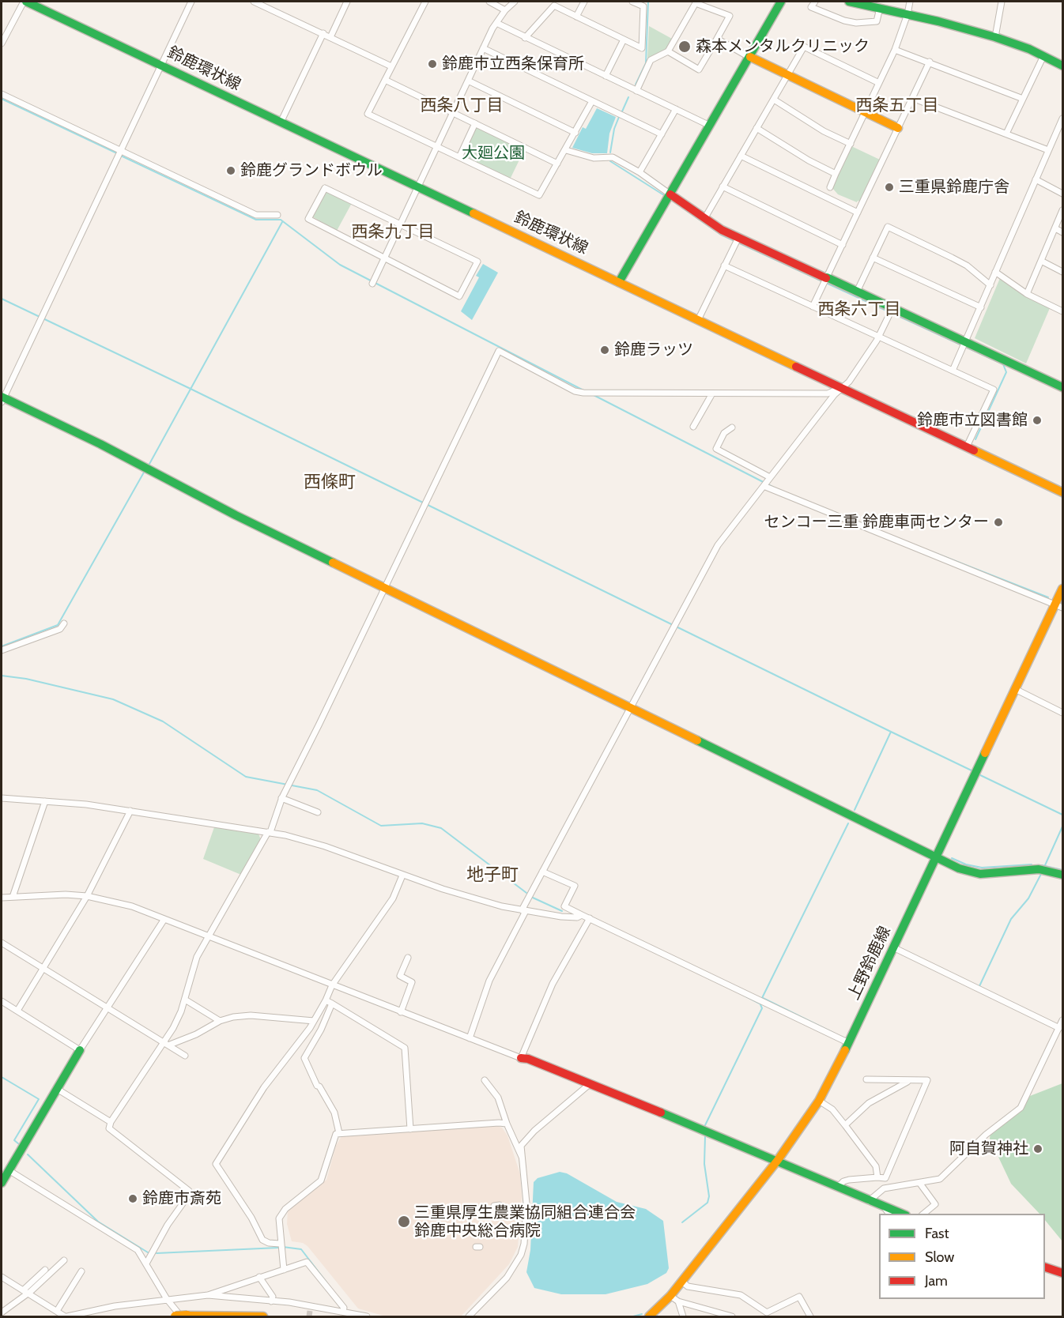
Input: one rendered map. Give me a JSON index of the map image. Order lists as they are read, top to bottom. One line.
{"streets":{"main road":["鈴鹿環状線","上野鈴鹿線"]},"districts":["西条八丁目","西条五丁目","西条九丁目","西条六丁目","西條町","地子町"],"parks":["大廻公園"],"places":["森本メンタルクリニック","鈴鹿市立西条保育所","鈴鹿グランドボウル","三重県鈴鹿庁舎","鈴鹿ラッツ","鈴鹿市立図書館","センコー三重 鈴鹿車両センター","阿自賀神社","鈴鹿市斎苑","三重県厚生農業協同組合連合会 鈴鹿中央総合病院"],"legend":["Fast","Slow","Jam"]}
